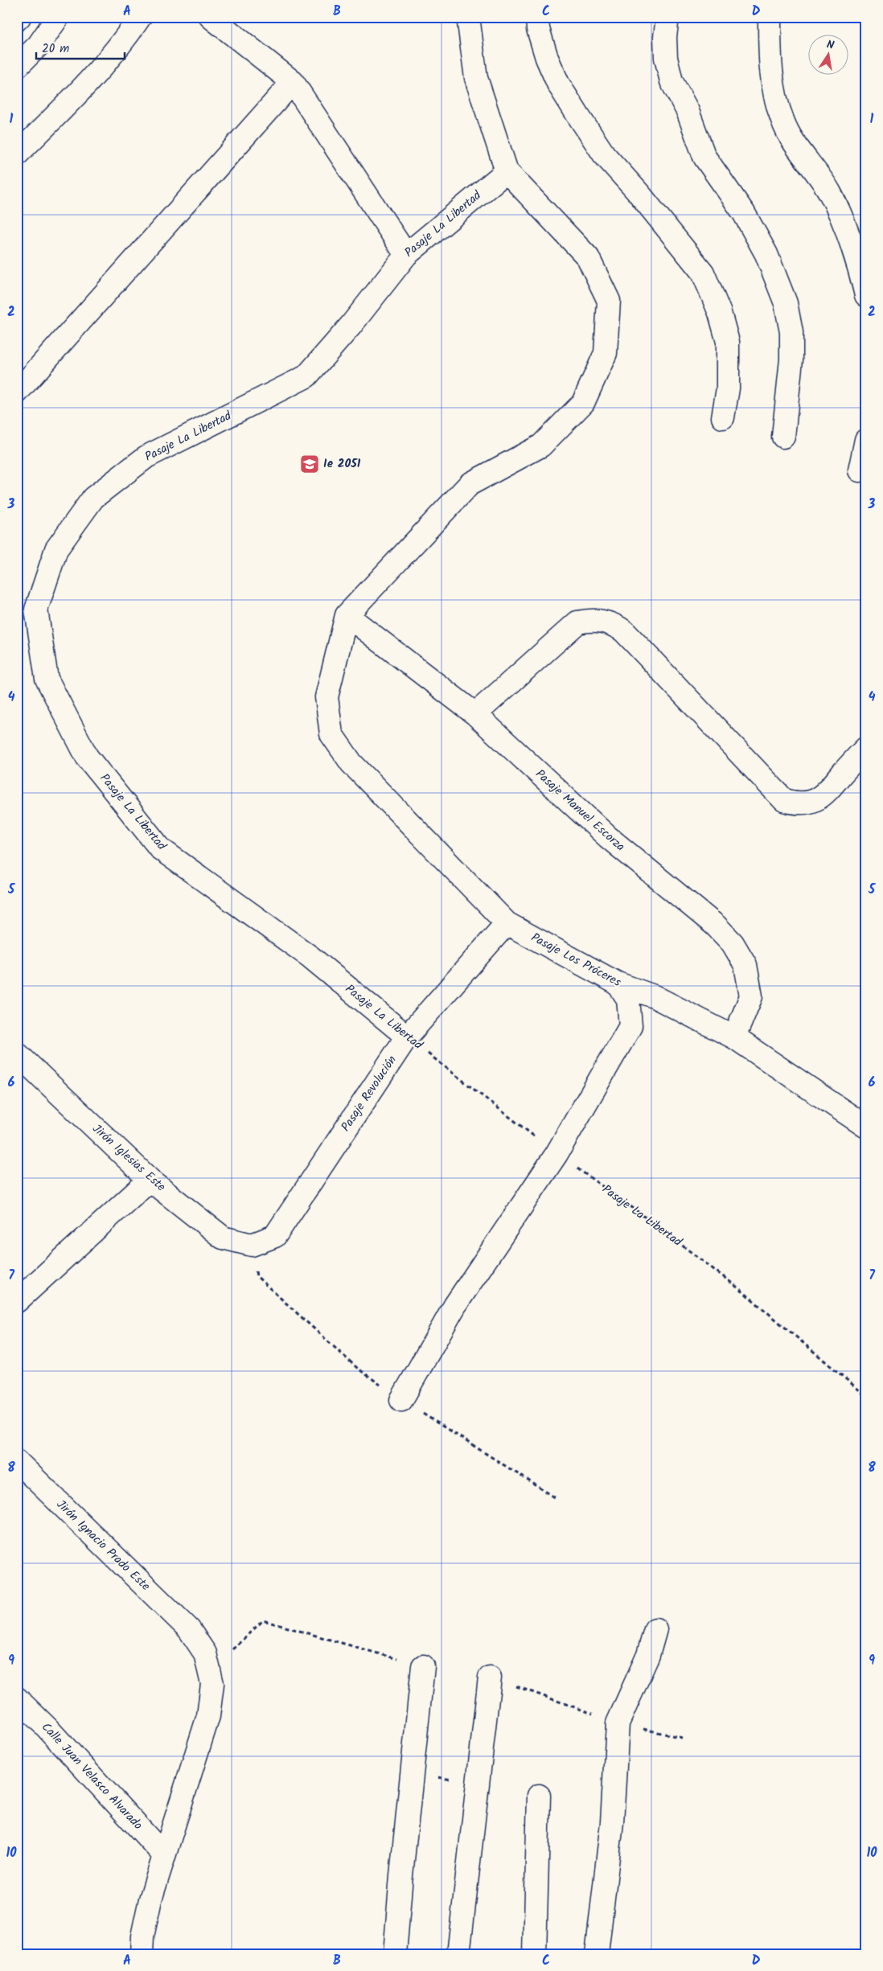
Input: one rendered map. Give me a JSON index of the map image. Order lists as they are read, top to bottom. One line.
{"streets":{"main road":["Pasaje La Libertad","Pasaje Manuel Escorza","Pasaje Los Próceres","Pasaje Revolución","Jirón Iglesias Este","Jirón Ignacio Prado Este","Calle Juan Velasco Alvarado"]},"crossings":[["Pasaje La Libertad","Pasaje Revolución"],["Pasaje Manuel Escorza","Pasaje Los Próceres"],["Pasaje Los Próceres","Pasaje Revolución"],["Pasaje Revolución","Jirón Iglesias Este"]],"places":{"school or university":["Ie 2051"]},"scale_bar":"20 m","north":"top","grid":{"columns":["A","B","C","D"],"rows":["1","2","3","4","5","6","7","8","9","10"]}}
